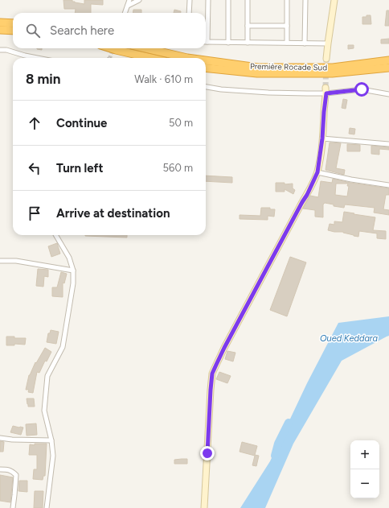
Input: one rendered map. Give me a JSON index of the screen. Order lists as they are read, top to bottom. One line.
{"streets":{"highway":["Première Rocade Sud"]},"water":["Oued Keddara"],"page":{"search":"Search here","heading":["8 min","Walk · 610 m"],"list":[["Continue","50 m"],["Turn left","560 m"],"Arrive at destination"],"map_buttons":["+","−"]}}
